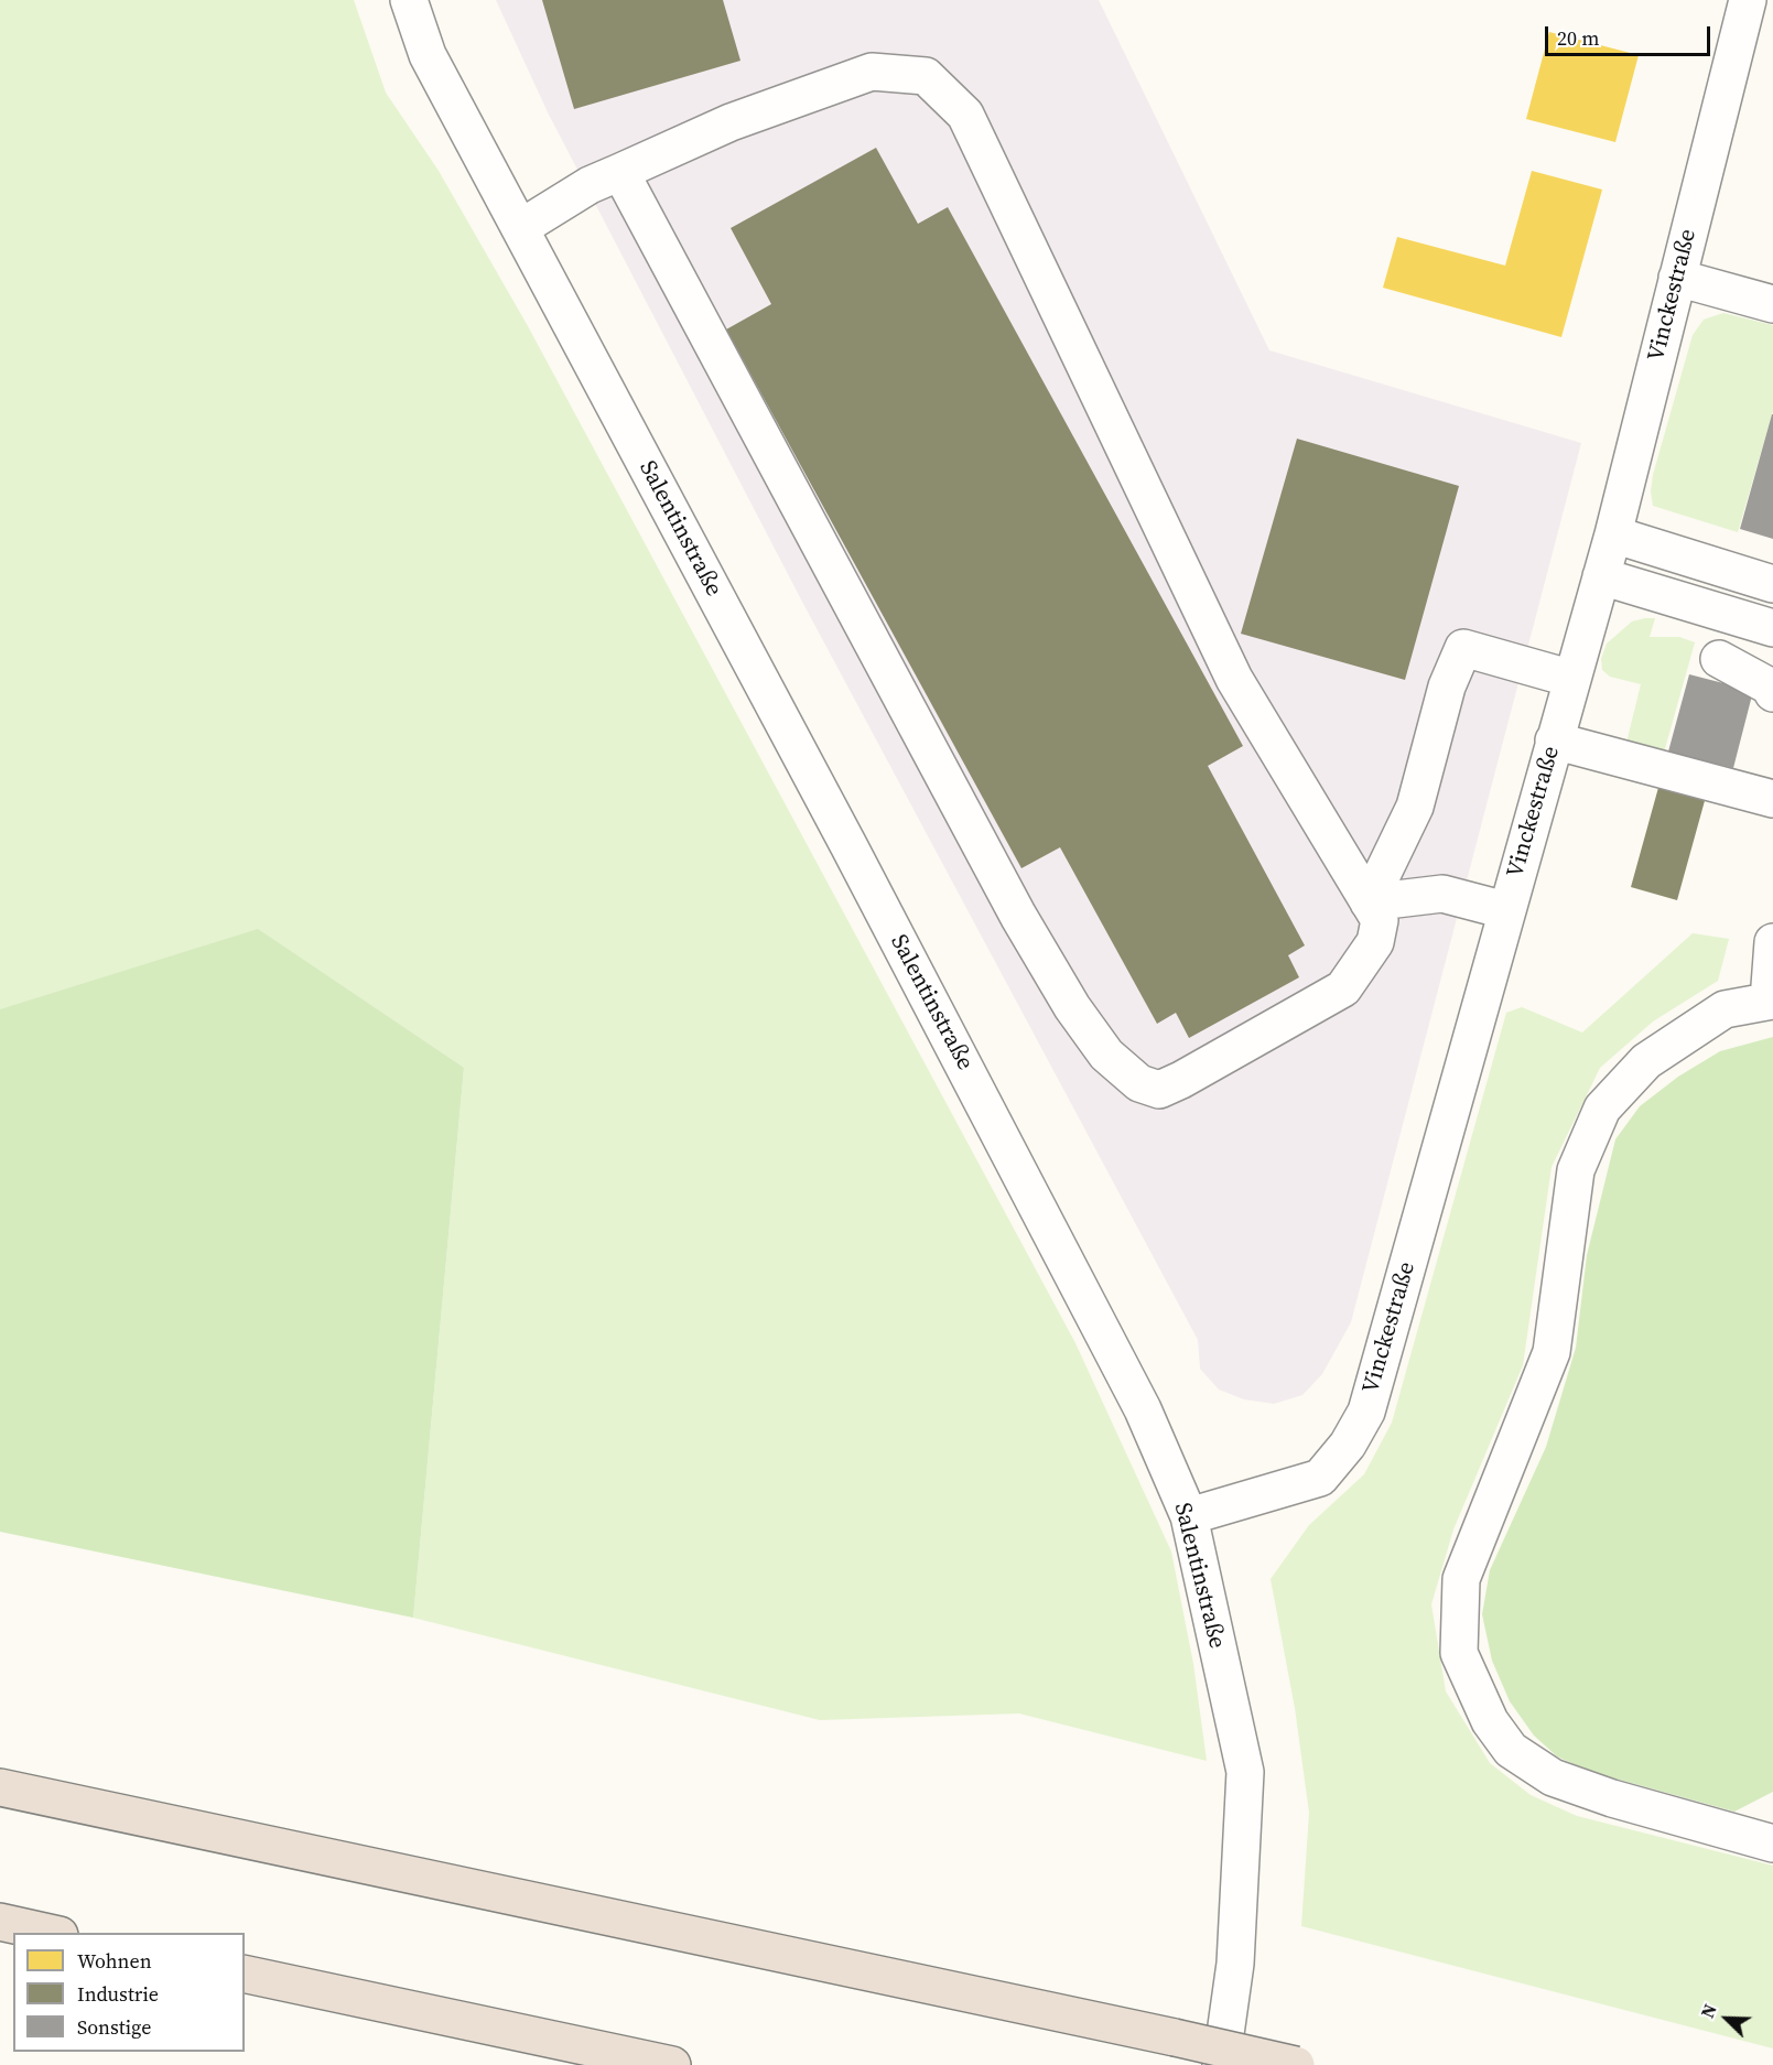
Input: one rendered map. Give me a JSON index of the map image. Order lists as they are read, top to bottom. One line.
{"streets":{"street":["Vinckestraße","Salentinstraße"]},"crossings":[["Vinckestraße","Salentinstraße"]],"legend":["Wohnen","Industrie","Sonstige"],"scale_bar":"20 m","north":"top left"}
